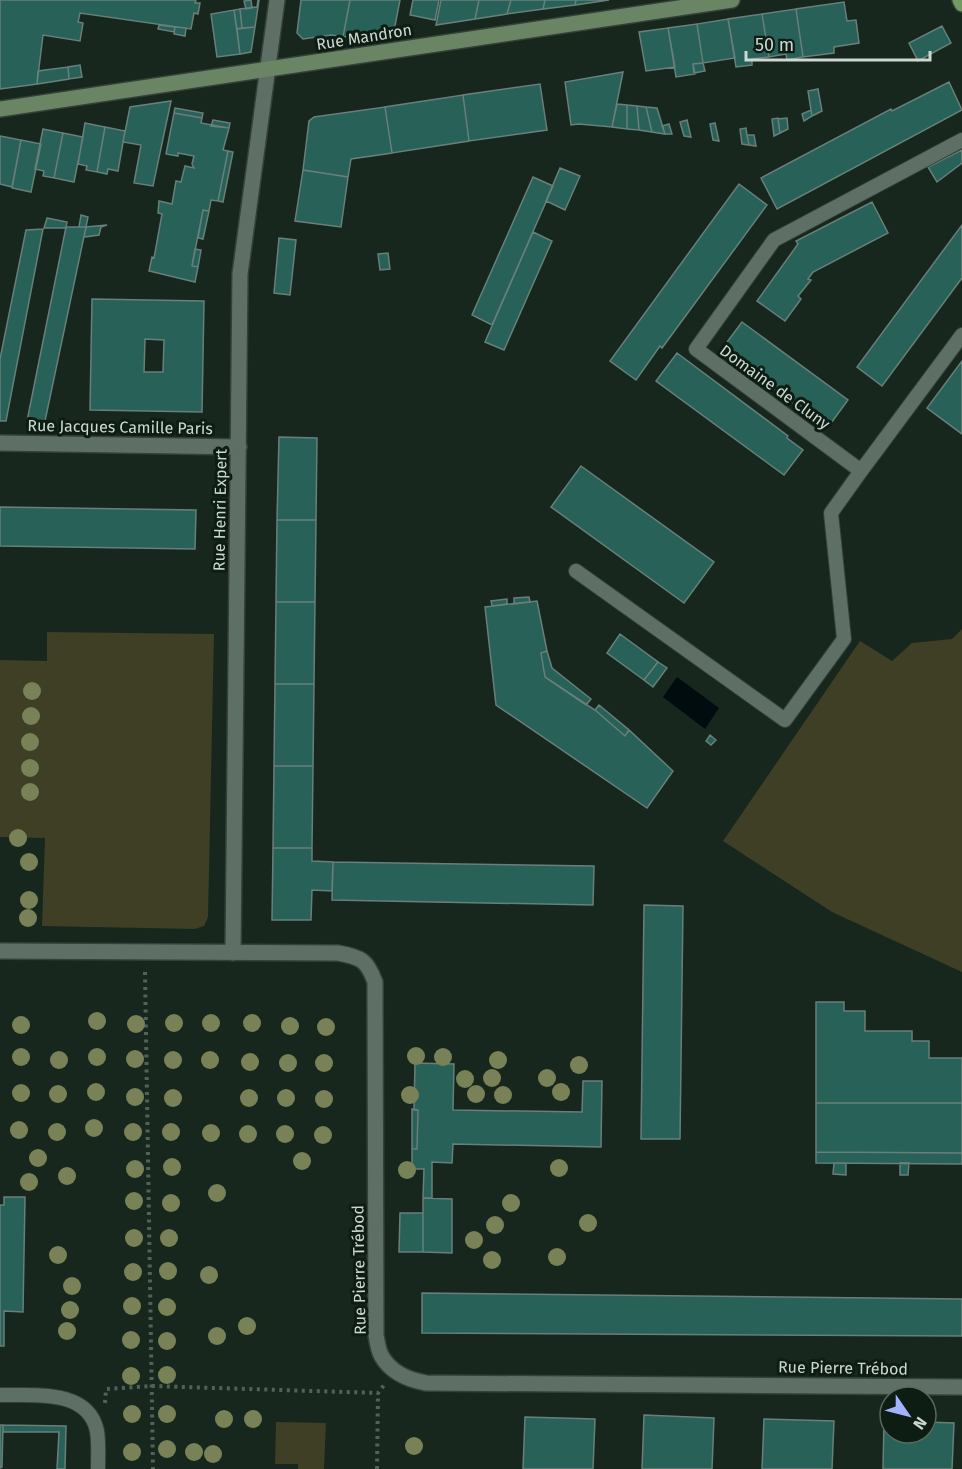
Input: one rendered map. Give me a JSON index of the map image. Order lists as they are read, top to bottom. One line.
{"streets":{"street":["Rue Mandron","Rue Jacques Camille Paris","Rue Henri Expert","Rue Pierre Trébod"],"lane":["Domaine de Cluny"]},"crossings":[["Rue Mandron","Rue Henri Expert"],["Rue Jacques Camille Paris","Rue Henri Expert"],["Rue Henri Expert","Rue Pierre Trébod"]],"scale_bar":"50 m","north":"bottom right"}
